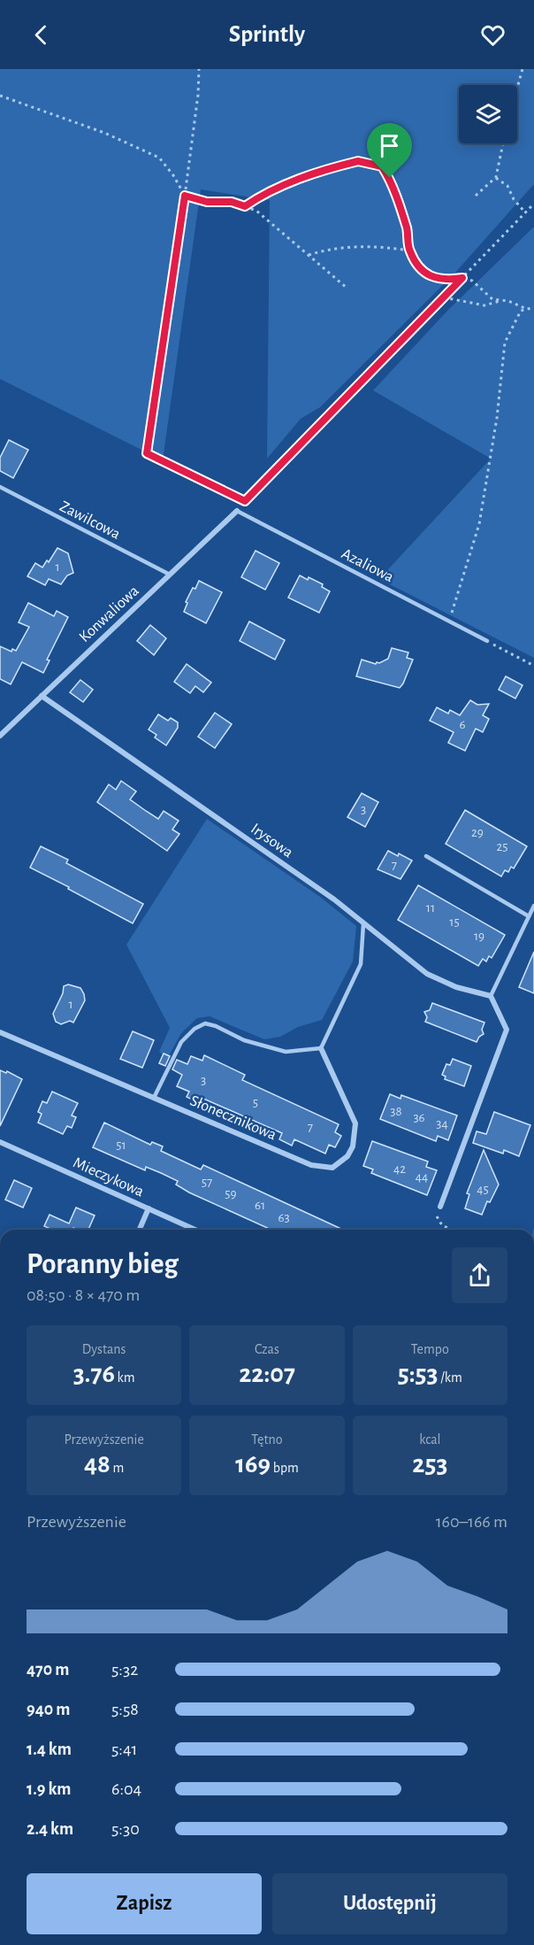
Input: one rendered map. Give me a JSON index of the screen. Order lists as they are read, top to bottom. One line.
{"streets":{"street":["Konwaliowa","Irysowa","Słonecznikowa","Mieczykowa"],"lane":["Zawilcowa","Azaliowa"]},"crossings":[["Zawilcowa","Konwaliowa"],["Azaliowa","Konwaliowa"],["Konwaliowa","Irysowa"]],"house_numbers":["1","6","3","29","25","7","11","15","19","1","3","5","38","36","34","7","51","42","44","57","45","59","61","63"],"page":{"header":"Sprintly","heading":["Poranny bieg","08:50 · 8 × 470 m"],"stats":[["Dystans","3.76 km"],["Czas","22:07"],["Tempo","5:53 /km"],["Przewyższenie","48 m"],["Tętno","169 bpm"],["kcal","253"]],"chart":["Przewyższenie","160–166 m"],"list":[{"name":"470 m","note":"5:32"},{"name":"940 m","note":"5:58"},{"name":"1.4 km","note":"5:41"},{"name":"1.9 km","note":"6:04"},{"name":"2.4 km","note":"5:30"}],"buttons":["Zapisz","Udostępnij"]}}
